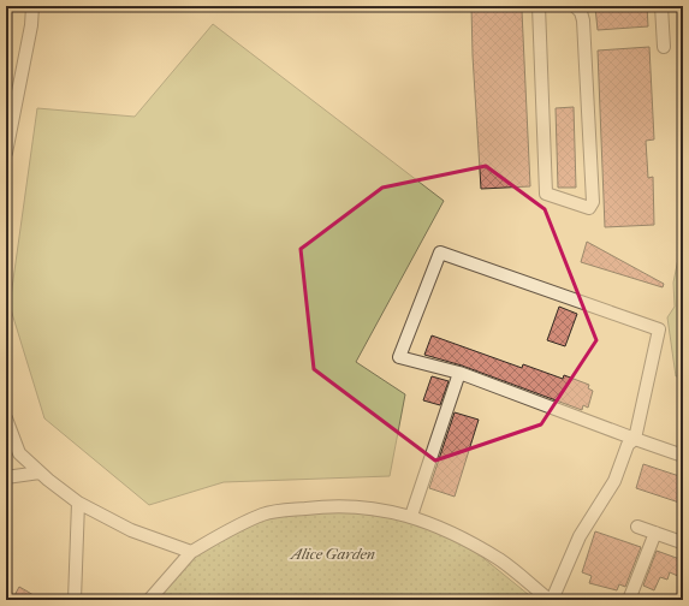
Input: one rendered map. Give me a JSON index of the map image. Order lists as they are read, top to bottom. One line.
{"parks":["Alice Garden"]}
